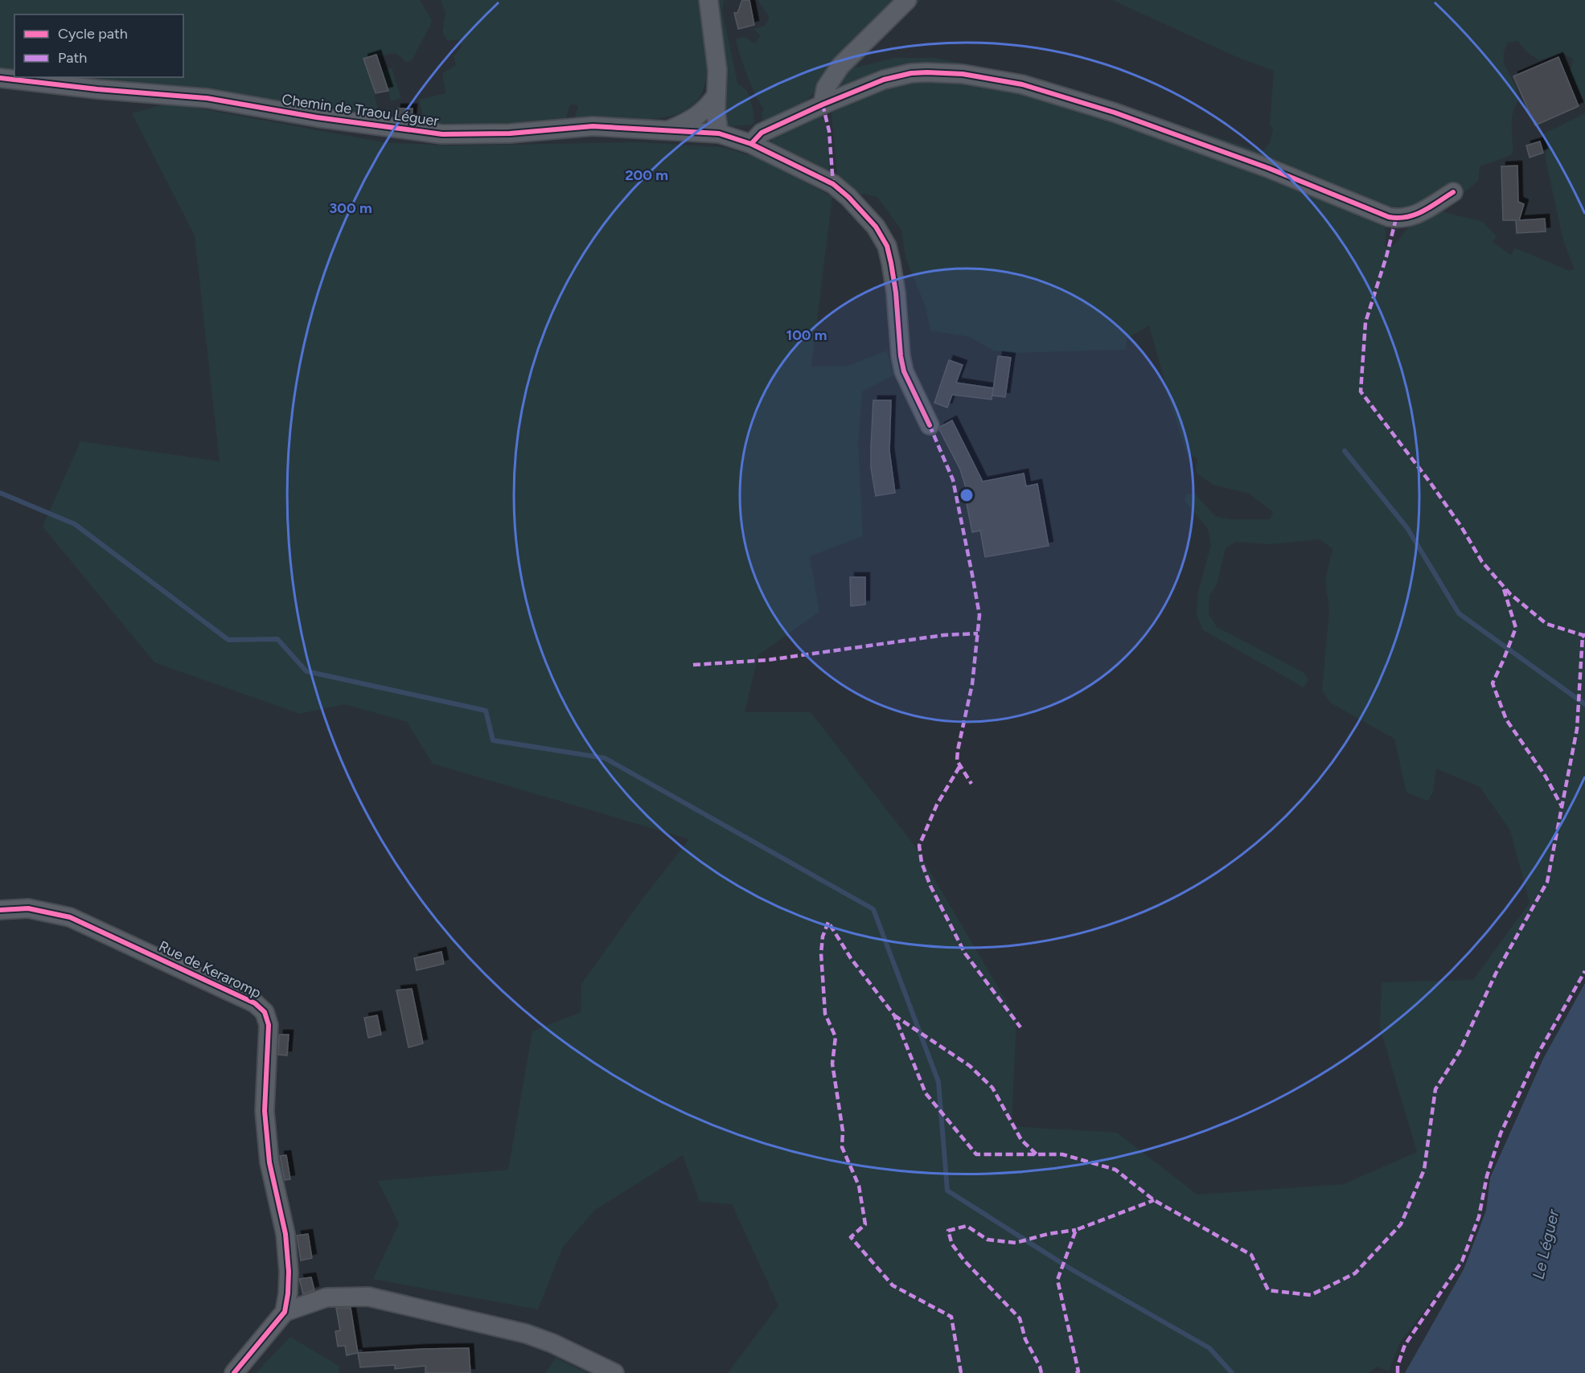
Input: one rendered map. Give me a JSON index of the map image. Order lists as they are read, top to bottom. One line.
{"streets":{"street":["Chemin de Traou Léguer","Rue de Keraromp"]},"water":["Le Léguer"],"legend":["Cycle path","Path"],"rings":["200 m","300 m","100 m"]}
